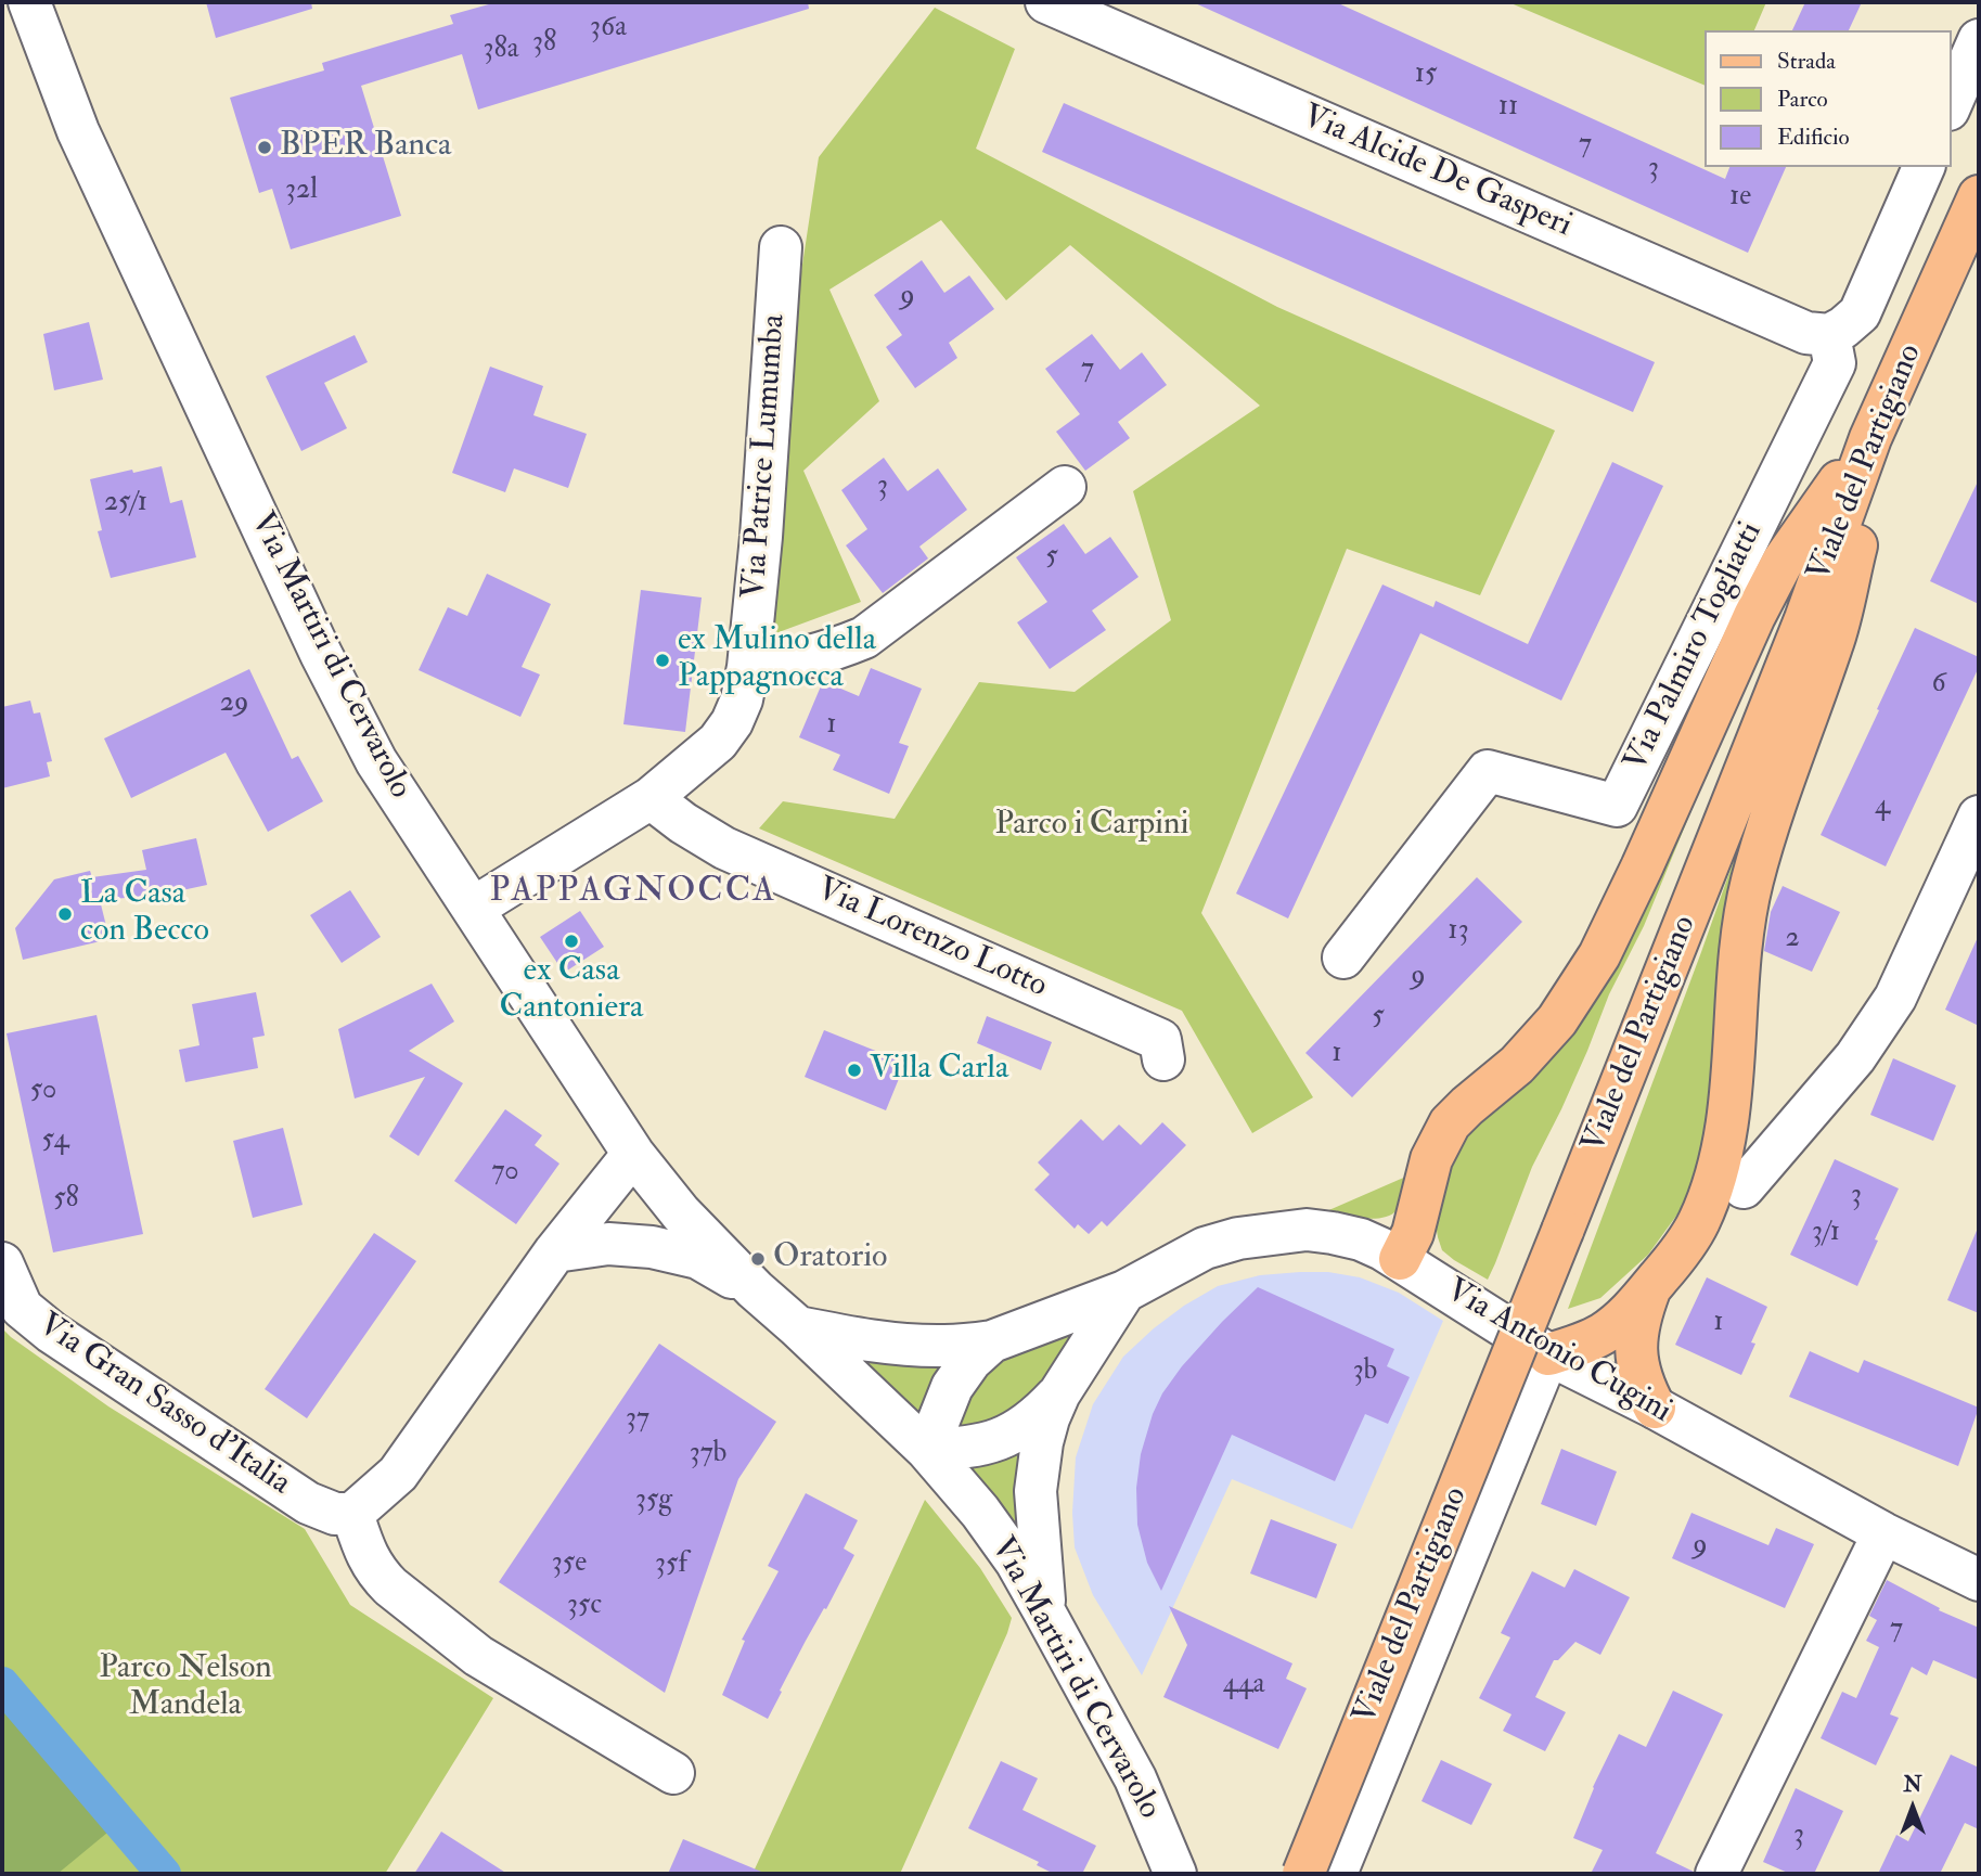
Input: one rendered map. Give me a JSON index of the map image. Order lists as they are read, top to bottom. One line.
{"streets":{"main road":["Viale del Partigiano"],"street":["Via Alcide De Gasperi","Via Patrice Lumumba","Via Palmiro Togliatti","Via Martiri di Cervarolo","Via Lorenzo Lotto","Via Antonio Cugini","Via Gran Sasso d'Italia"]},"crossings":[["Via Alcide De Gasperi","Via Palmiro Togliatti"],["Via Patrice Lumumba","Via Martiri di Cervarolo"],["Via Patrice Lumumba","Via Lorenzo Lotto"],["Via Martiri di Cervarolo","Via Antonio Cugini"]],"districts":["PAPPAGNOCCA"],"parks":["Parco i Carpini","Parco Nelson Mandela"],"places":["BPER Banca","ex Mulino della Pappagnocca","La Casa con Becco","ex Casa Cantoniera","Villa Carla","Oratorio"],"house_numbers":["36a","38","38a","15","11","7","3","32l","1e","9","7","3","25/1","5","6","29","1","4","13","2","9","5","1","50","54","70","3","58","3/1","1","3b","37","37b","35g","9","35e","35f","35c","7","44a","3"],"legend":["Strada","Parco","Edificio"],"north":"top"}
